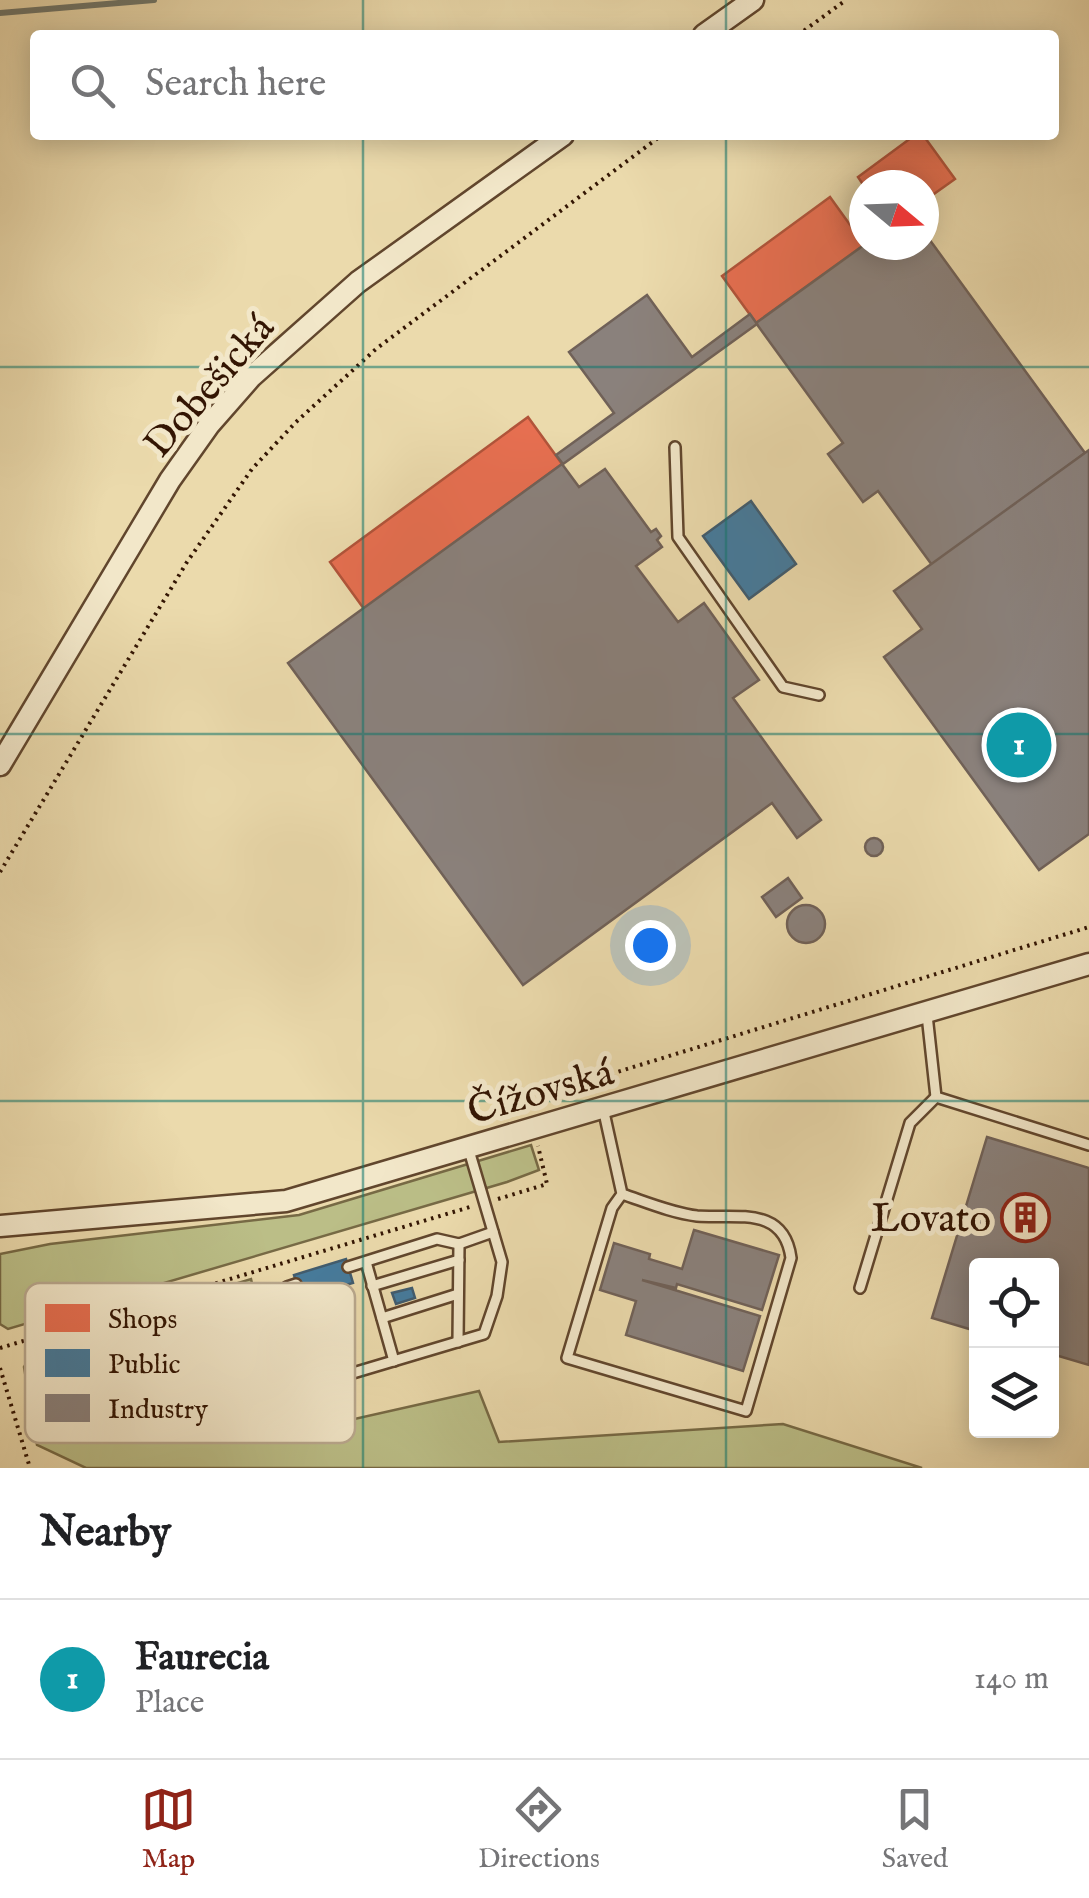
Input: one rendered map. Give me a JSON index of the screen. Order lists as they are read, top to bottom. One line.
{"streets":{"street":["Dobešická","Čížovská"]},"places":{"building":["Lovato"]},"legend":["Shops","Public","Industry"],"north":"right","page":{"search":"Search here","pins":"1","heading":"Nearby","list":[{"mark":"1","name":"Faurecia","note":"Place","value":"140 m"}],"nav":["Map","Directions","Saved"]}}
